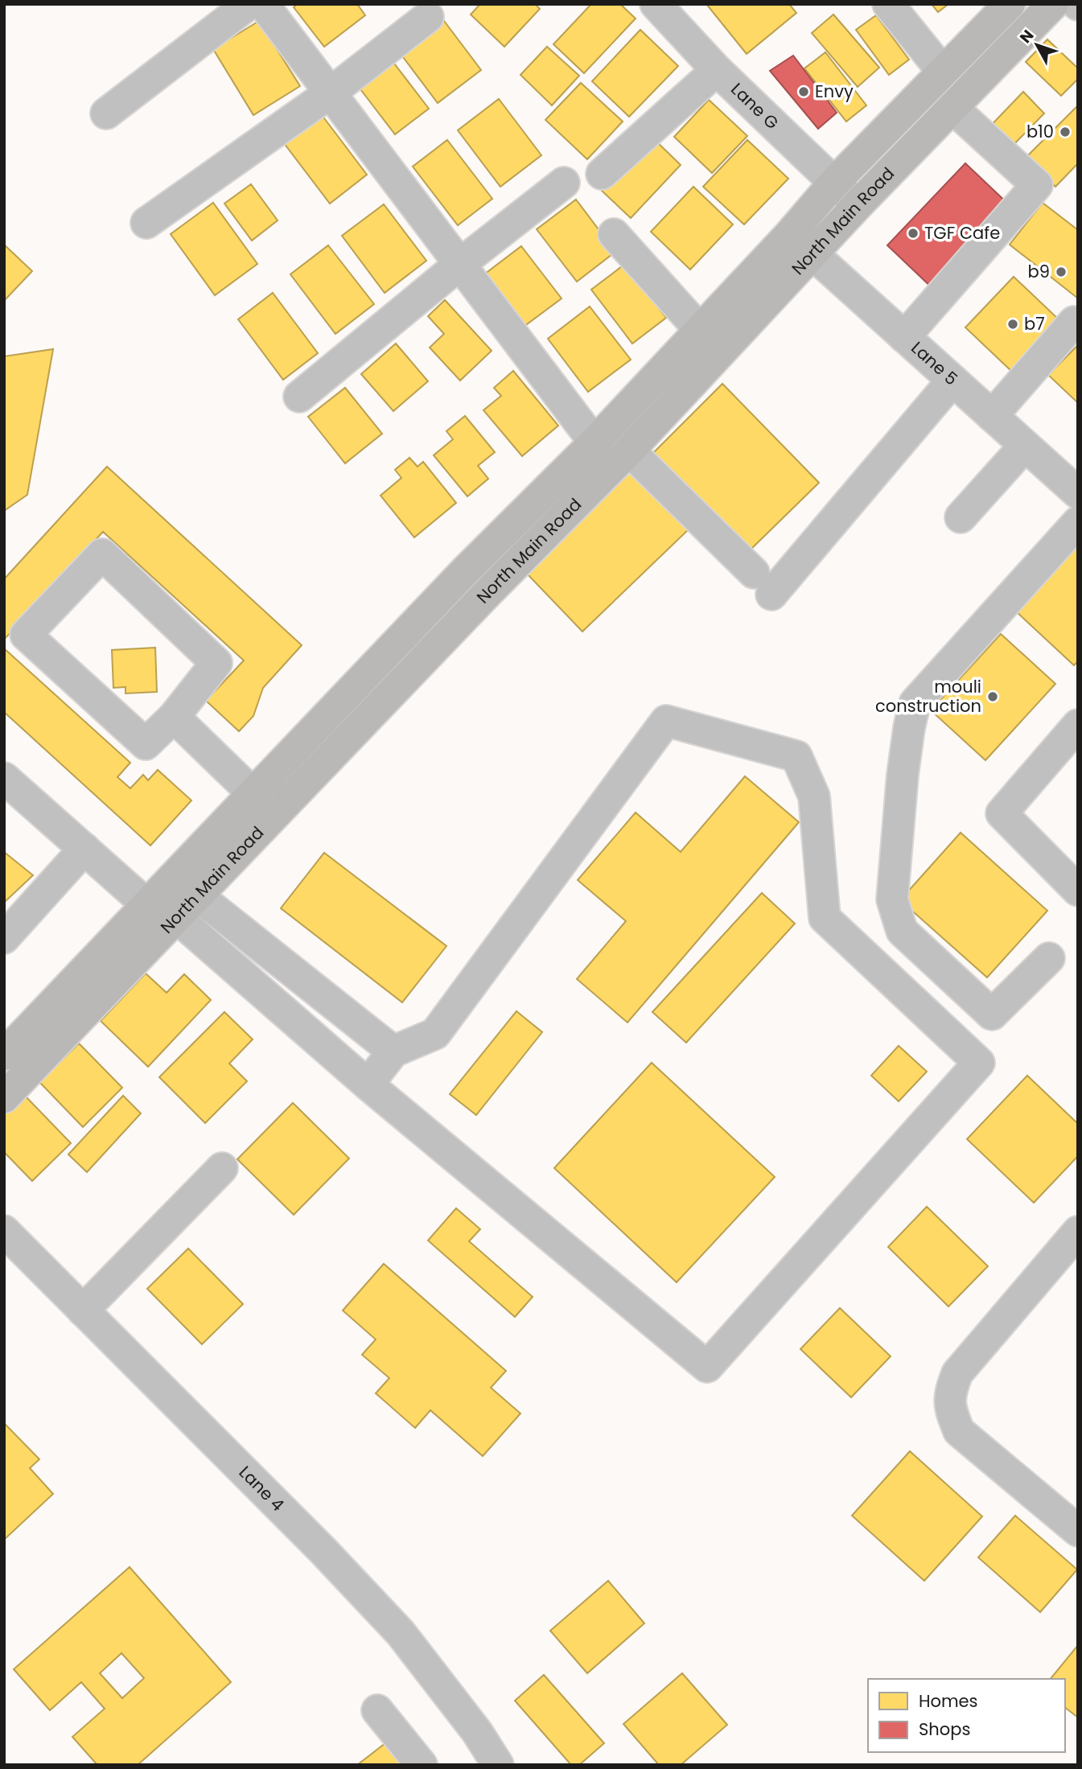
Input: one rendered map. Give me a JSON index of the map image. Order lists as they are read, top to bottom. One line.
{"streets":{"main road":["North Main Road"],"street":["Lane G","Lane 5","Lane 4"]},"crossings":[["Lane G","North Main Road"],["North Main Road","Lane 5"]],"places":["Envy","b10","TGF Cafe","b9","b7","mouli construction"],"legend":["Homes","Shops"],"north":"top left"}
